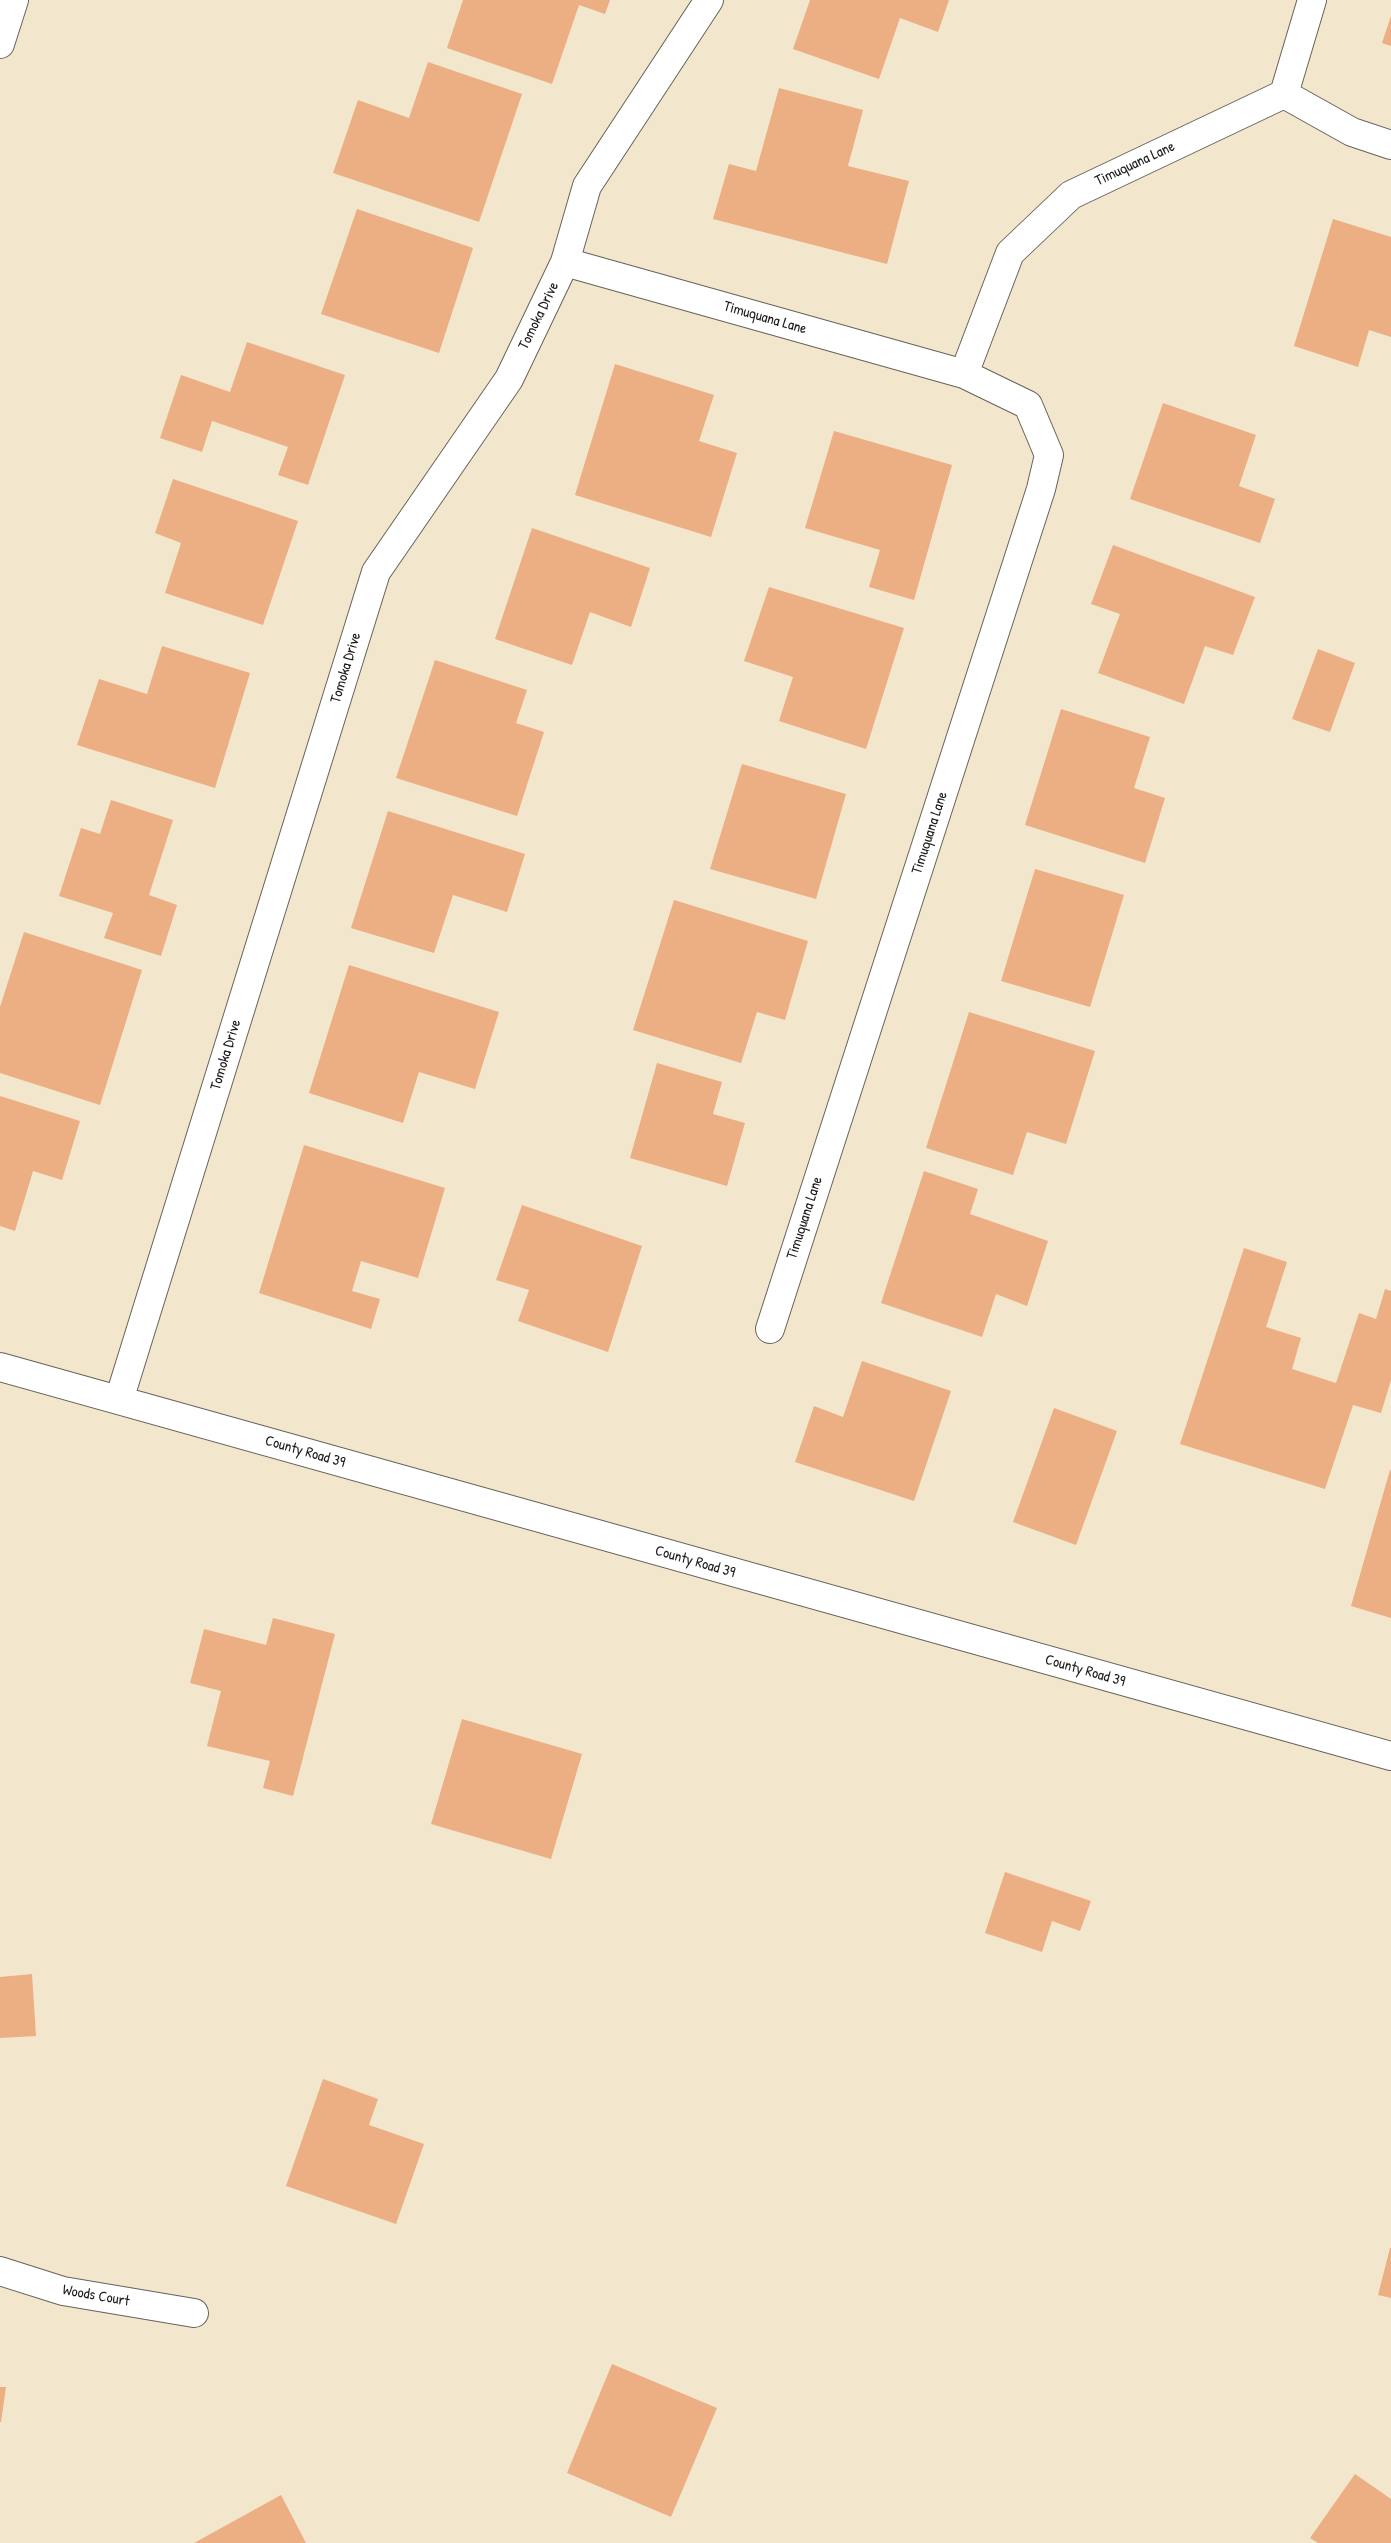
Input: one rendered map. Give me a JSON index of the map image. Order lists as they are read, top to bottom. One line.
{"streets":{"street":["Timuquana Lane","Tomoka Drive","County Road 39","Woods Court"]},"crossings":[["Timuquana Lane","Tomoka Drive"],["Tomoka Drive","County Road 39"]]}
